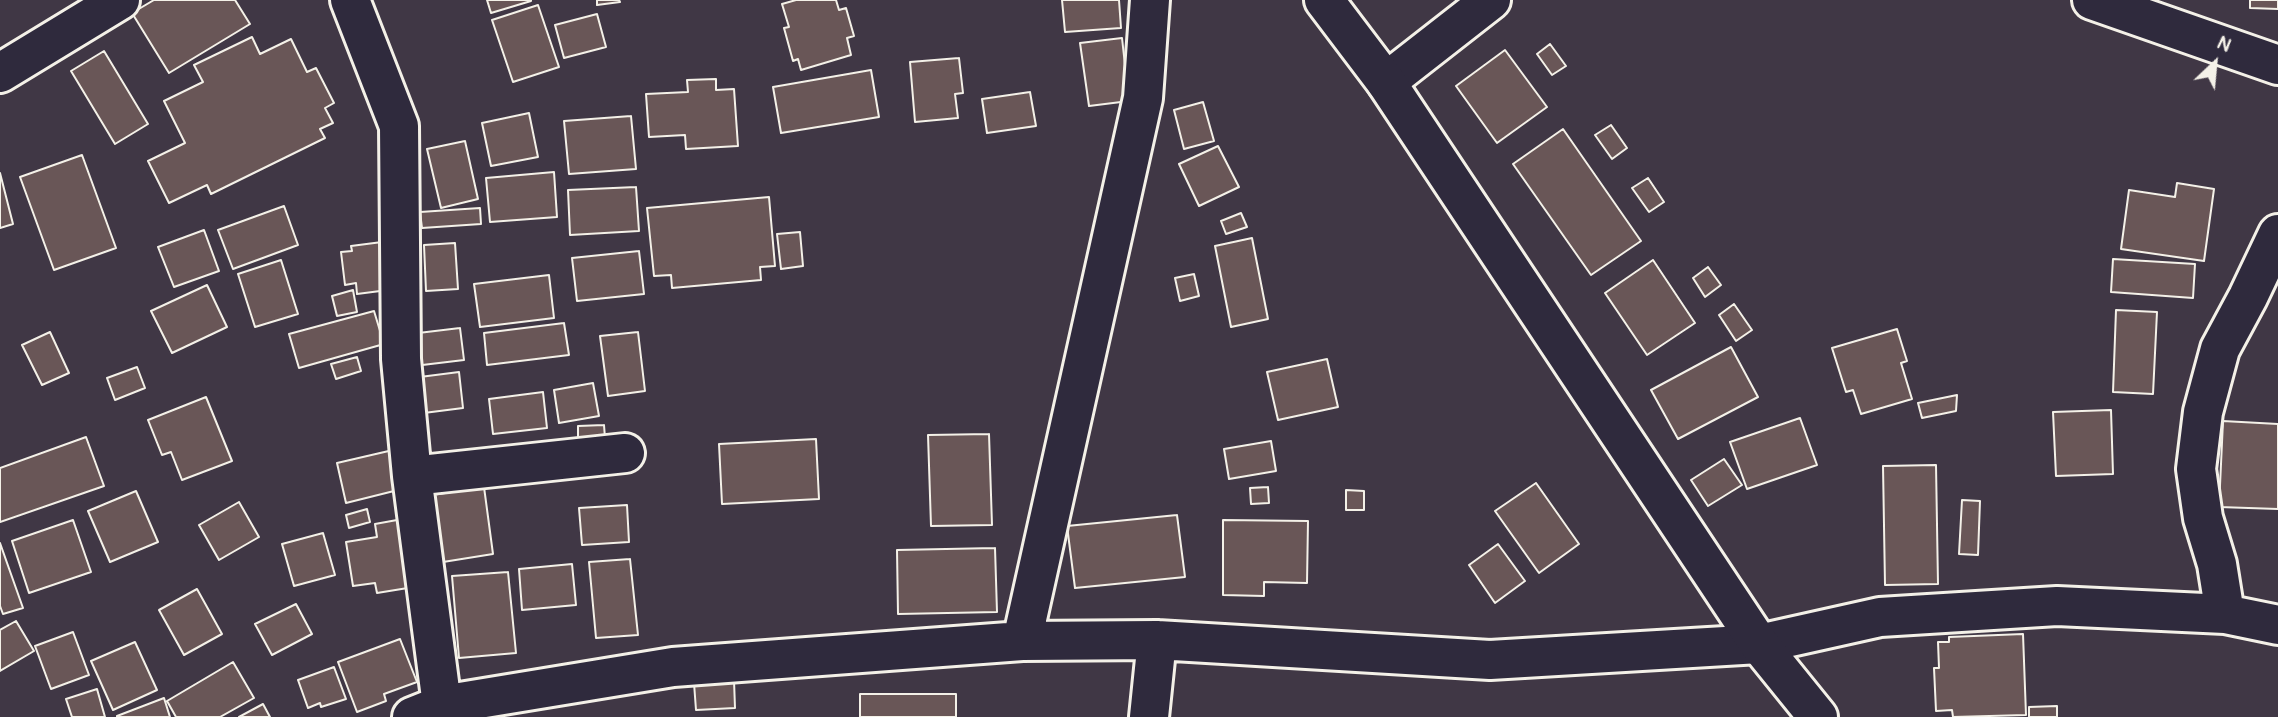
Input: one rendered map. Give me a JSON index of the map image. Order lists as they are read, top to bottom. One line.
{"north":"top right"}
